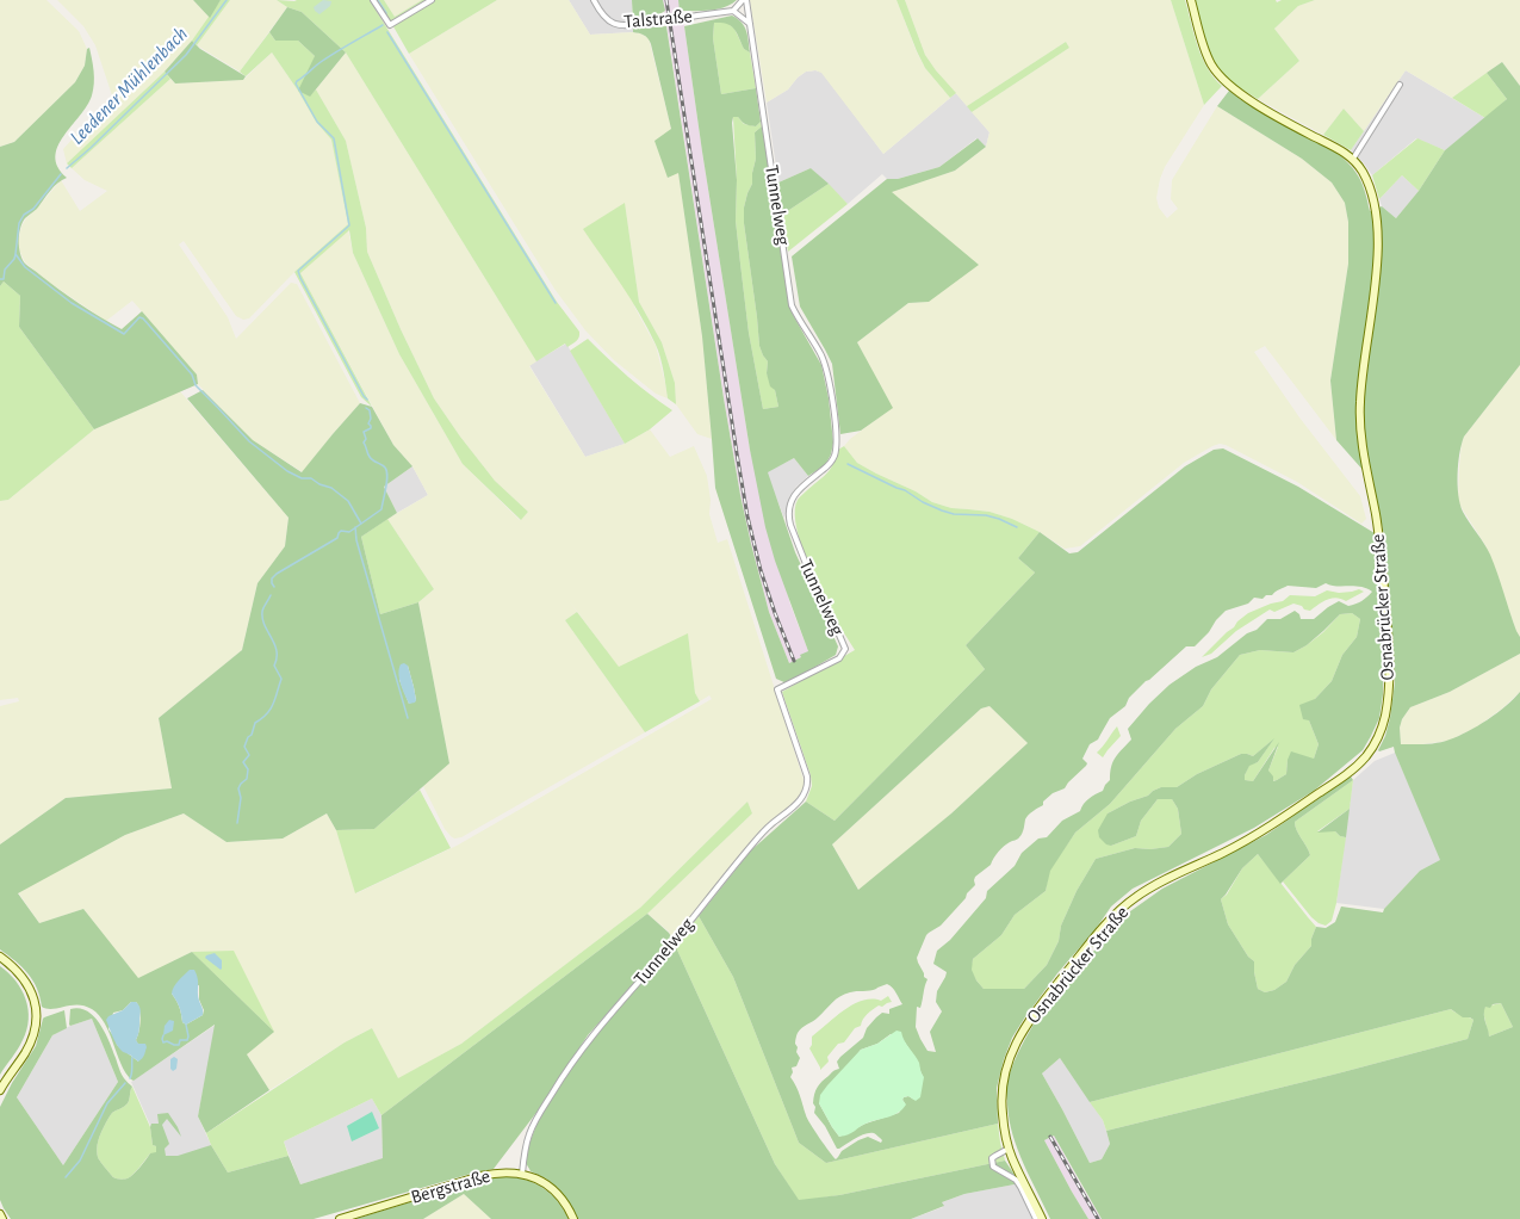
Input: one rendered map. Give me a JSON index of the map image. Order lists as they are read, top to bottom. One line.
{"streets":{"main road":["Osnabrücker Straße","Bergstraße"],"street":["Talstraße","Tunnelweg"]},"crossings":[["Tunnelweg","Bergstraße"]],"water":["Leedener Mühlenbach"]}
